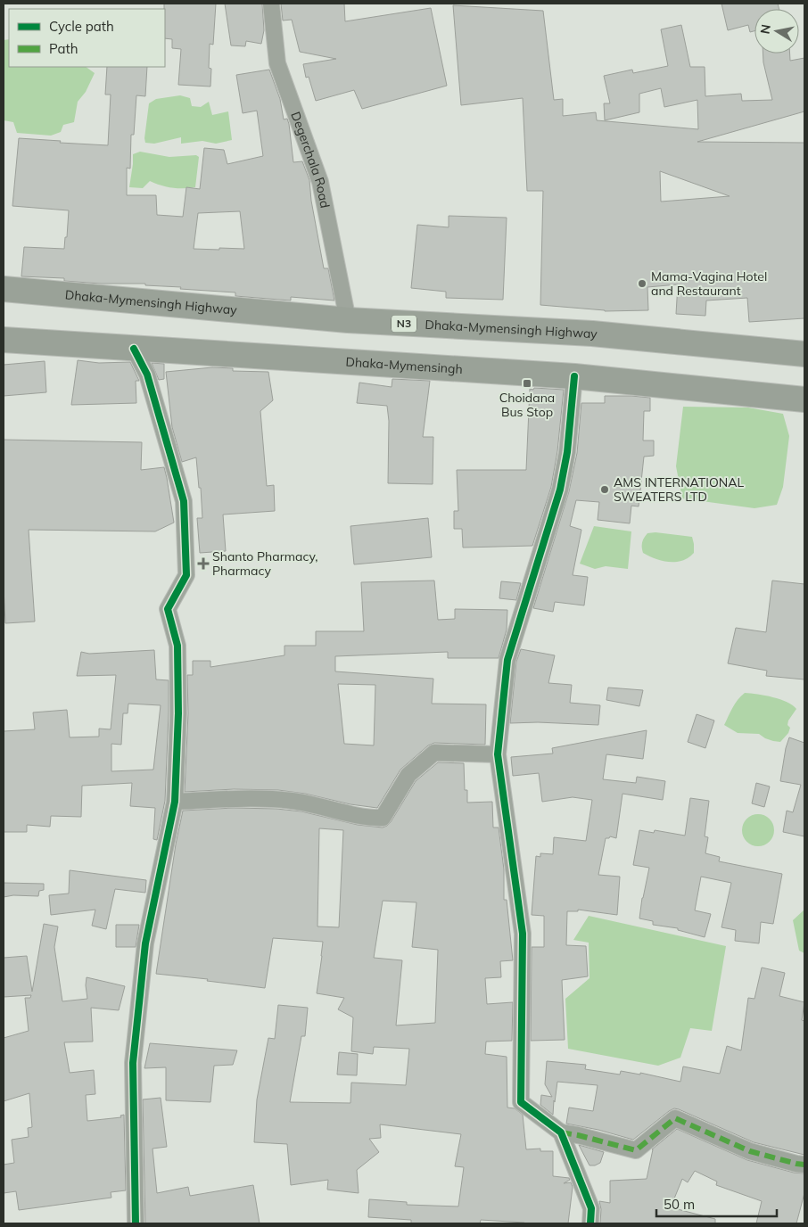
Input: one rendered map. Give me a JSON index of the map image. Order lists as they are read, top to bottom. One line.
{"streets":{"highway":["Dhaka-Mymensingh Highway","N3","Dhaka-Mymensingh"],"street":["Degerchala Road"]},"crossings":[["Degerchala Road","Dhaka-Mymensingh Highway"]],"places":{"other":["Mama-Vagina Hotel and Restaurant","AMS INTERNATIONAL SWEATERS LTD"],"transit":["Choidana Bus Stop"],"health":["Shanto Pharmacy, Pharmacy"]},"legend":["Cycle path","Path"],"scale_bar":"50 m","north":"left"}
